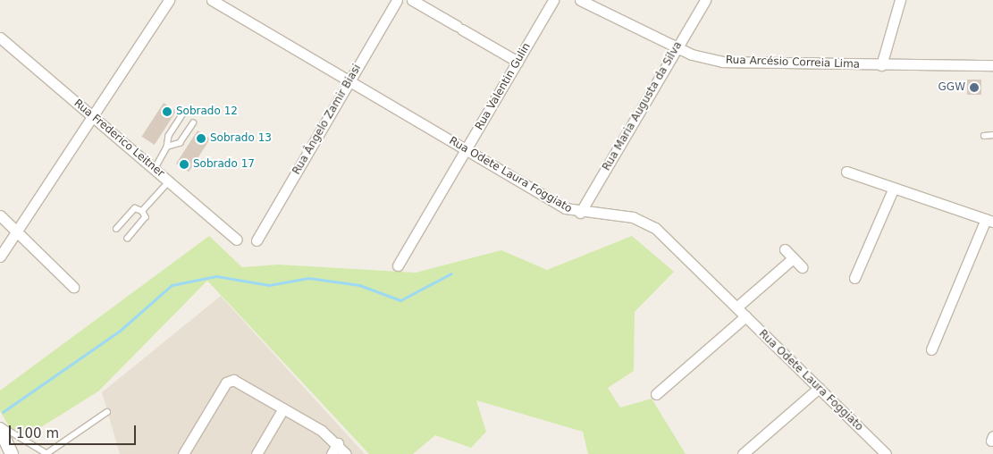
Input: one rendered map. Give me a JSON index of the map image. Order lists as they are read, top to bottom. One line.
{"streets":{"street":["Rua Arcésio Correia Lima","Rua Valentin Gulin","Rua Maria Augusta da Silva","Rua Ângelo Zamir Biasi","Rua Frederico Leitner","Rua Odete Laura Foggiato"]},"crossings":[["Rua Arcésio Correia Lima","Rua Maria Augusta da Silva"],["Rua Valentin Gulin","Rua Odete Laura Foggiato"],["Rua Maria Augusta da Silva","Rua Odete Laura Foggiato"],["Rua Ângelo Zamir Biasi","Rua Odete Laura Foggiato"]],"places":["GGW","Sobrado 12","Sobrado 13","Sobrado 17"],"scale_bar":"100 m"}
